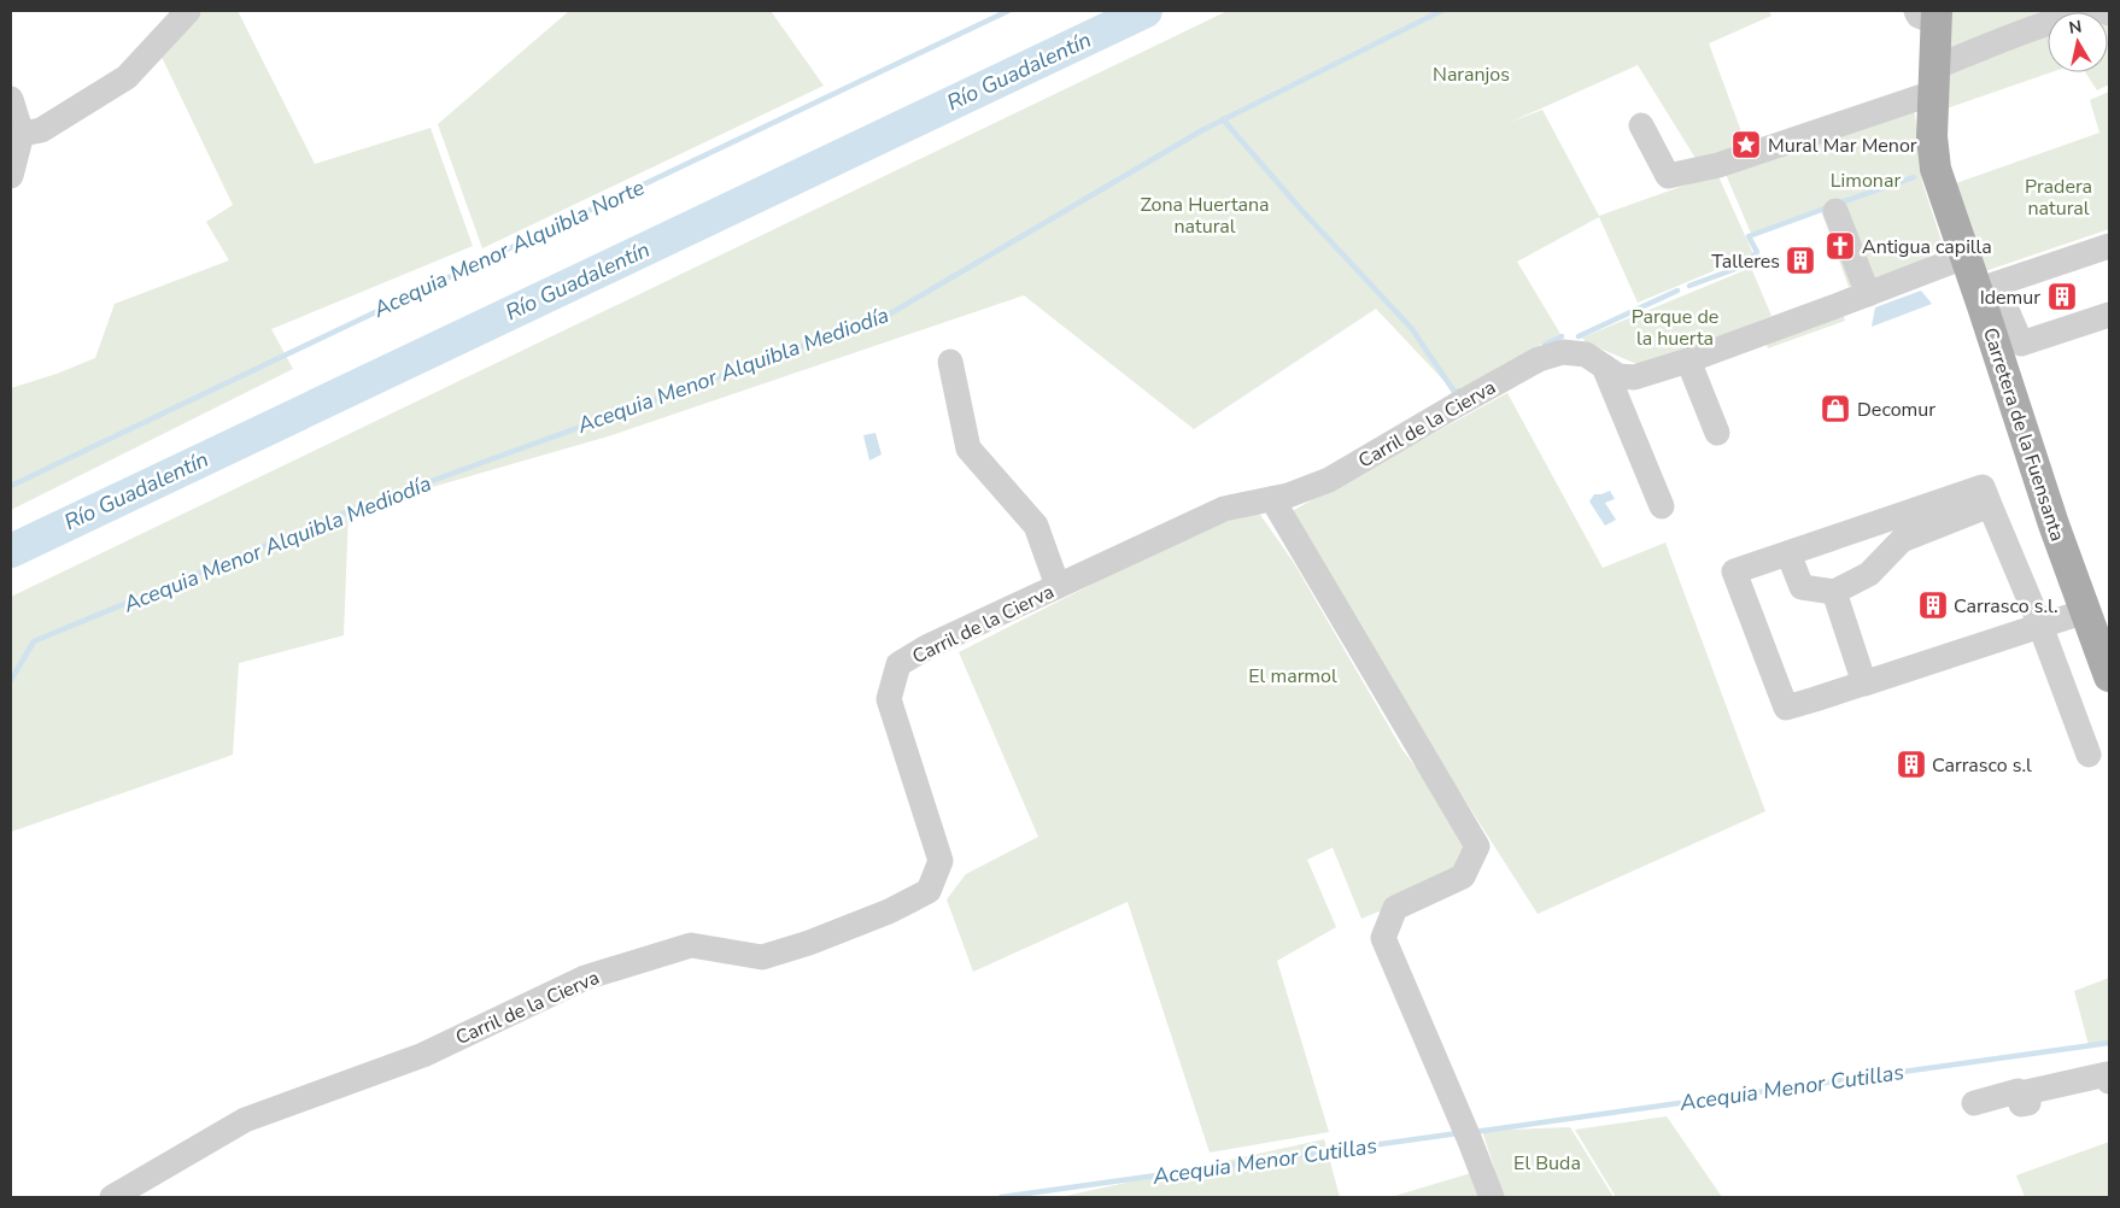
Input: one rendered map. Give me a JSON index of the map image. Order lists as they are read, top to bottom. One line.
{"streets":{"main road":["Carretera de la Fuensanta"],"street":["Carril de la Cierva"]},"crossings":[["Carril de la Cierva","Carretera de la Fuensanta"]],"water":["Río Guadalentín","Acequia Menor Alquibla Norte","Acequia Menor Alquibla Mediodía","Acequia Menor Cutillas"],"parks":["Naranjos","Limonar","Pradera natural","Zona Huertana natural","Parque de la huerta","El marmol","El Buda"],"places":{"place":["Mural Mar Menor"],"church":["Antigua capilla"],"building":["Talleres","Idemur","Carrasco s.l.","Carrasco s.l"],"shop":["Decomur"]},"north":"top"}
